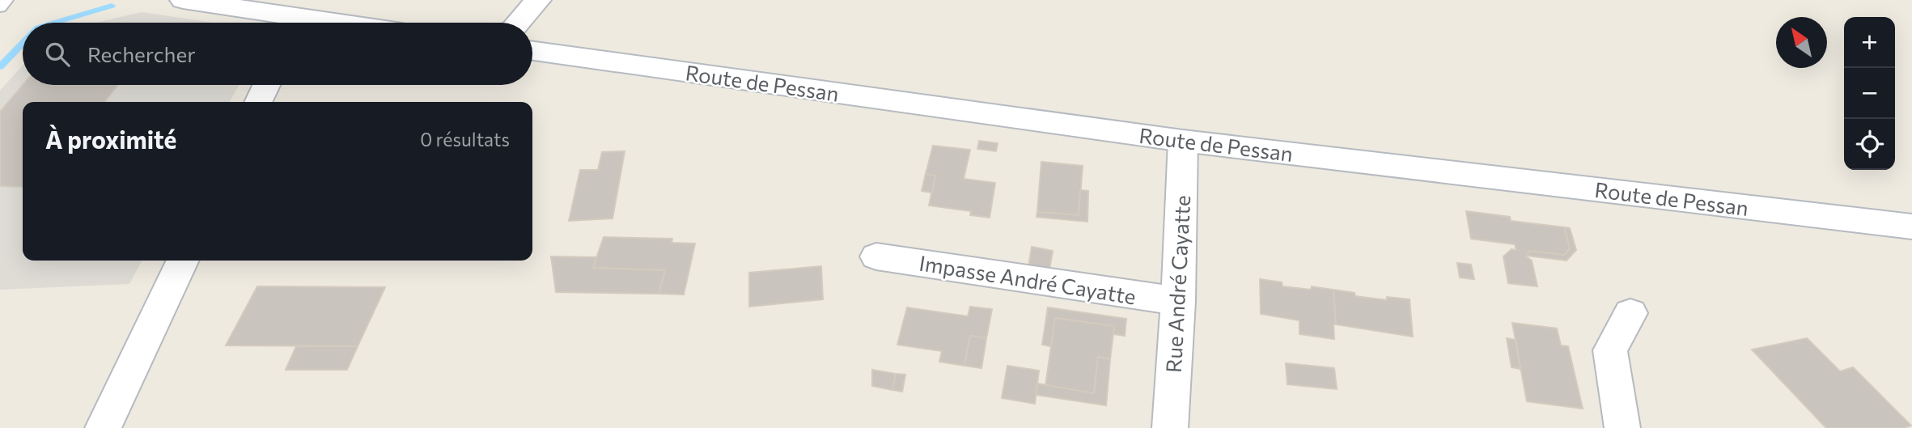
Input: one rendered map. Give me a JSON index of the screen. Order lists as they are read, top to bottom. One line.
{"streets":{"main road":["Route de Pessan","Impasse André Cayatte","Rue André Cayatte"]},"crossings":[["Route de Pessan","Rue André Cayatte"],["Impasse André Cayatte","Rue André Cayatte"]],"north":"top left","page":{"map_buttons":["+","−"],"search":"Rechercher","heading":["À proximité","0 résultats"]}}
